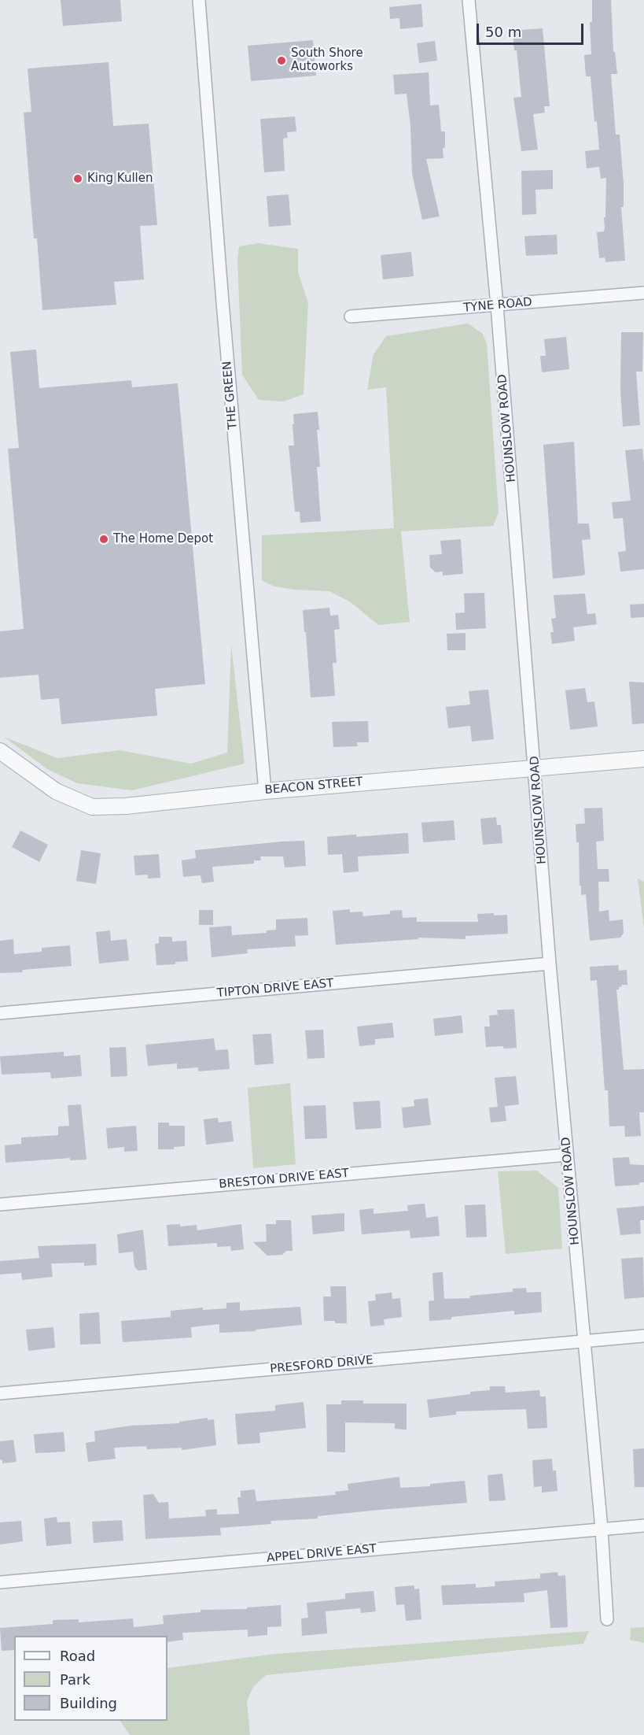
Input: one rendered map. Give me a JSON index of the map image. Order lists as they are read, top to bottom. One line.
{"streets":{"street":["TYNE ROAD","THE GREEN","HOUNSLOW ROAD","BEACON STREET","TIPTON DRIVE EAST","BRESTON DRIVE EAST","PRESFORD DRIVE","APPEL DRIVE EAST"]},"crossings":[["TYNE ROAD","HOUNSLOW ROAD"],["THE GREEN","BEACON STREET"],["HOUNSLOW ROAD","BEACON STREET"],["HOUNSLOW ROAD","TIPTON DRIVE EAST"],["HOUNSLOW ROAD","BRESTON DRIVE EAST"],["HOUNSLOW ROAD","PRESFORD DRIVE"],["HOUNSLOW ROAD","APPEL DRIVE EAST"]],"places":["South Shore Autoworks","King Kullen","The Home Depot"],"legend":["Road","Park","Building"],"scale_bar":"50 m"}
